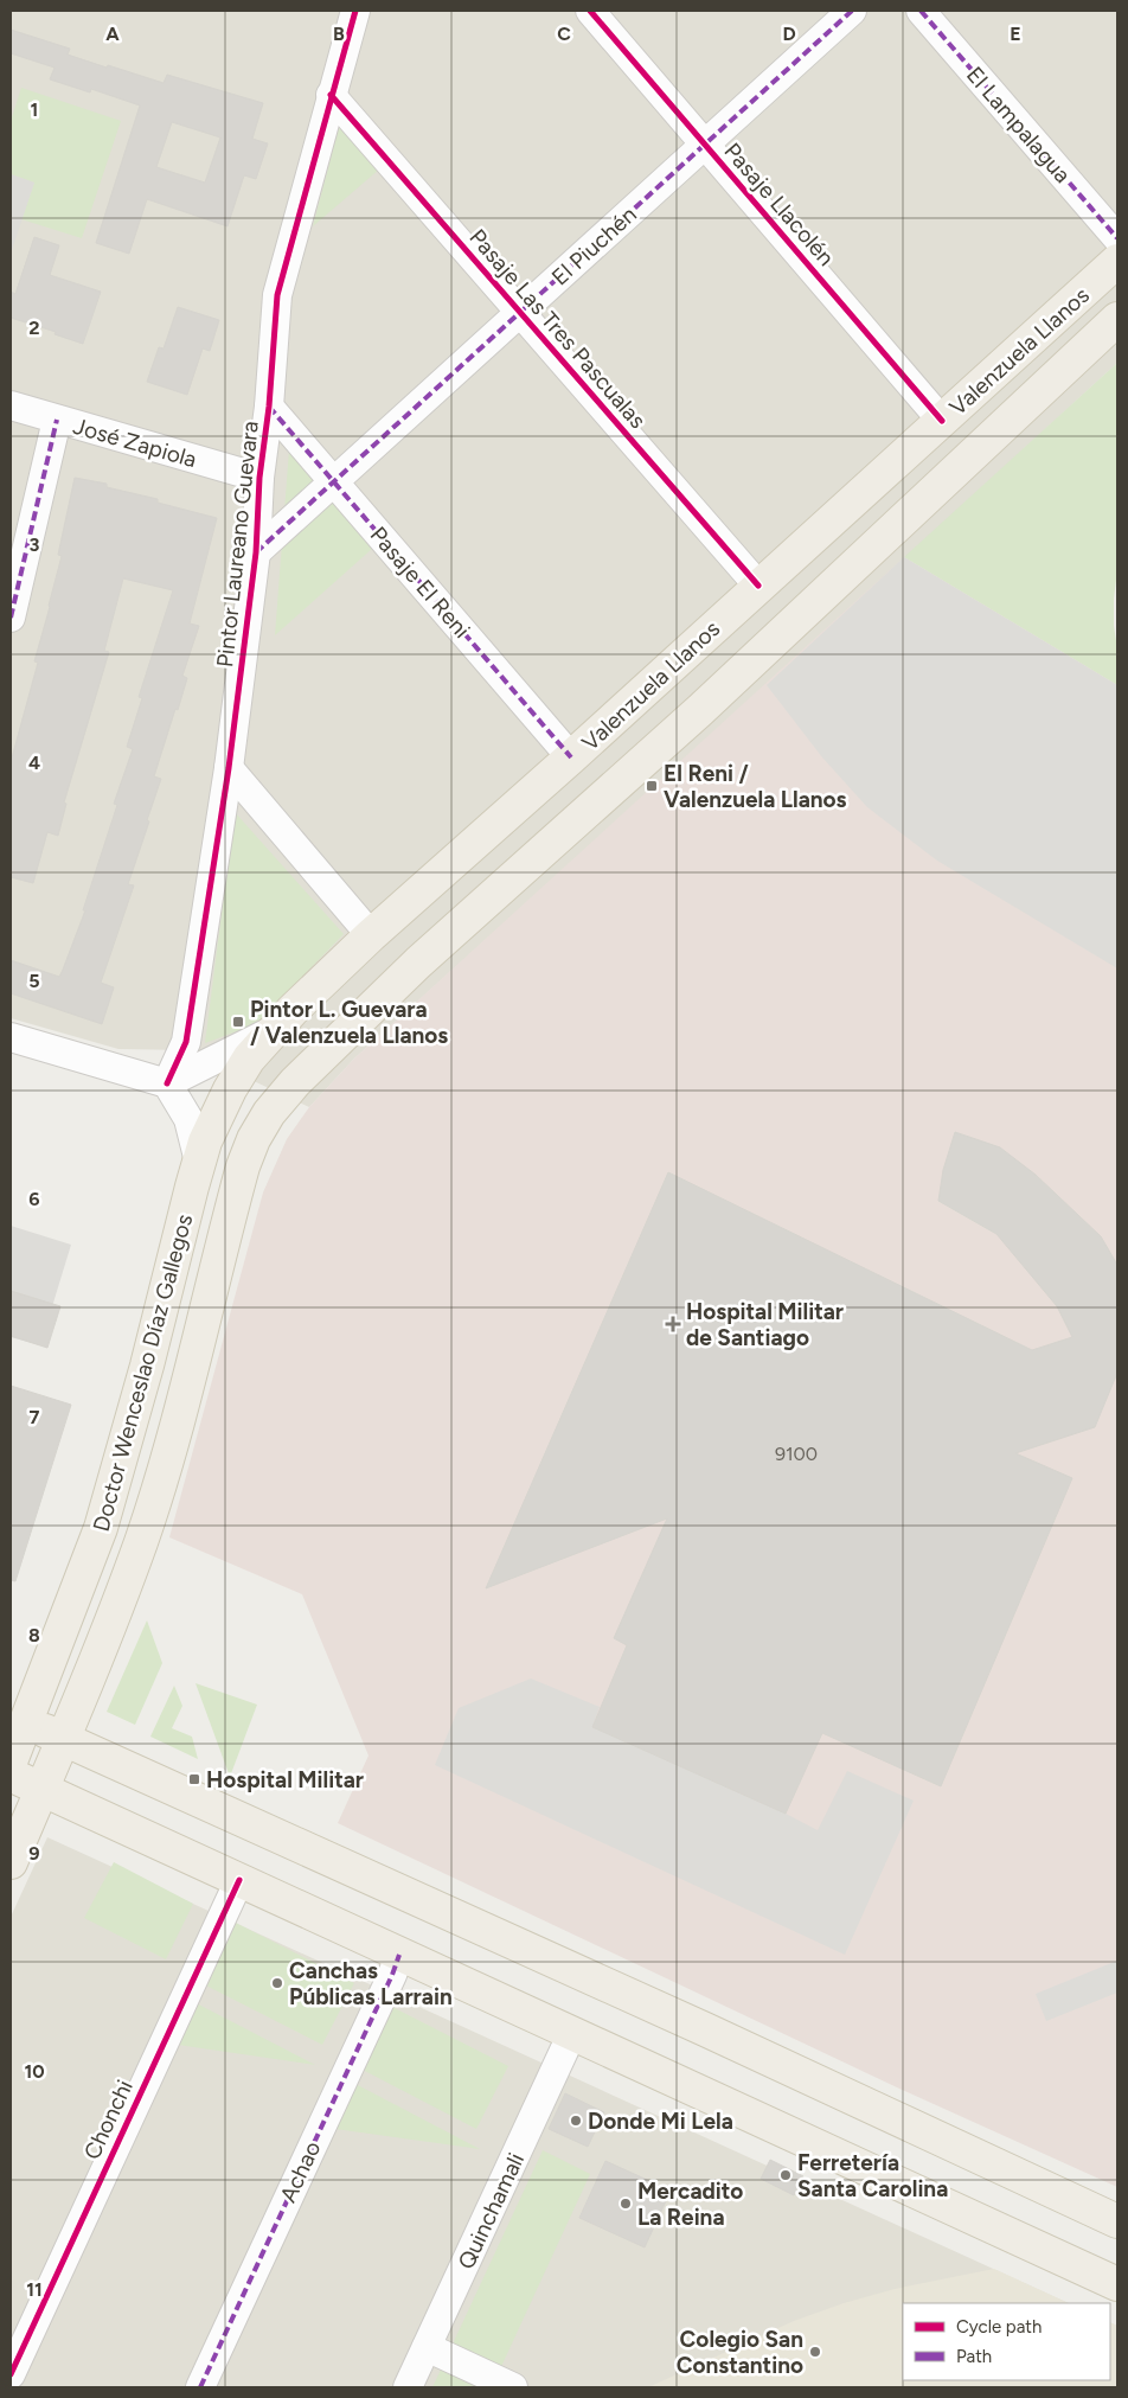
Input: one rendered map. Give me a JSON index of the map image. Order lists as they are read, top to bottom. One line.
{"streets":{"main road":["Valenzuela Llanos","Doctor Wenceslao Díaz Gallegos"],"street":["El Lampalagua","Pasaje Llacolén","El Piuchén","Pasaje Las Tres Pascualas","José Zapiola","Pintor Laureano Guevara","Pasaje El Reni","Chonchi","Achao","Quinchamali"]},"crossings":[["Pasaje Llacolén","El Piuchén"],["Pasaje Llacolén","Valenzuela Llanos"],["El Piuchén","Pasaje Las Tres Pascualas"],["El Piuchén","Pintor Laureano Guevara"],["El Piuchén","Pasaje El Reni"],["Pasaje Las Tres Pascualas","Valenzuela Llanos"],["Pasaje Las Tres Pascualas","Pintor Laureano Guevara"],["Valenzuela Llanos","Pintor Laureano Guevara"],["Valenzuela Llanos","Pasaje El Reni"],["Valenzuela Llanos","Doctor Wenceslao Díaz Gallegos"],["José Zapiola","Pintor Laureano Guevara"],["Pintor Laureano Guevara","Pasaje El Reni"]],"places":{"transit":["El Reni / Valenzuela Llanos","Pintor L. Guevara / Valenzuela Llanos","Hospital Militar"],"health":["Hospital Militar de Santiago"],"other":["Canchas Públicas Larrain","Donde Mi Lela","Ferretería Santa Carolina","Mercadito La Reina","Colegio San Constantino"]},"house_numbers":["9100"],"legend":["Cycle path","Path"],"grid":{"columns":["A","B","C","D","E"],"rows":["1","2","3","4","5","6","7","8","9","10","11"]}}
